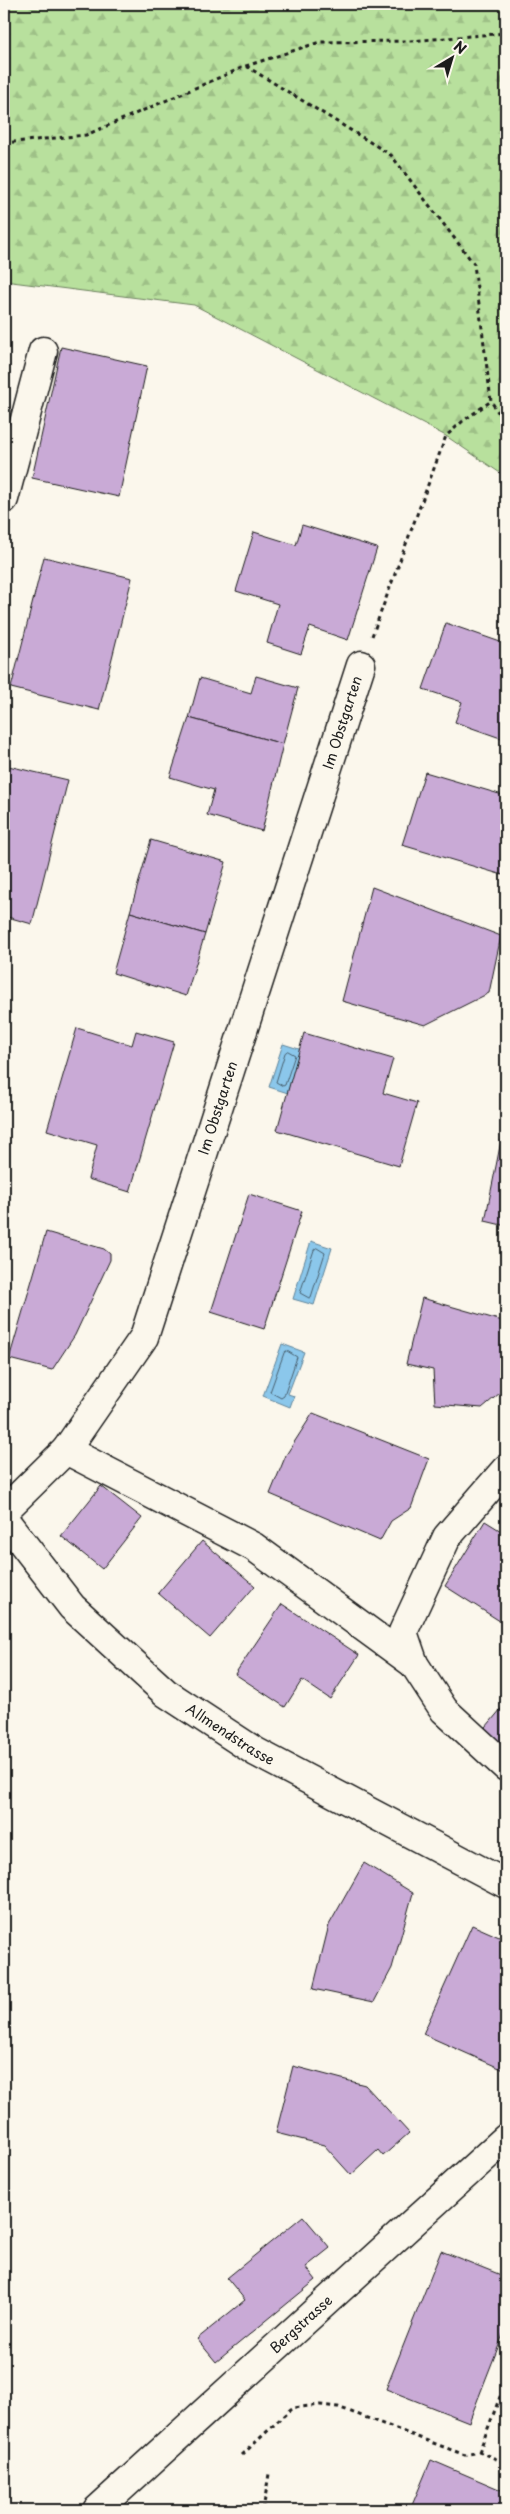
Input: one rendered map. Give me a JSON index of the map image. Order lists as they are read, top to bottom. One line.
{"streets":{"street":["Im Obstgarten","Allmendstrasse","Bergstrasse"]},"north":"top right"}
